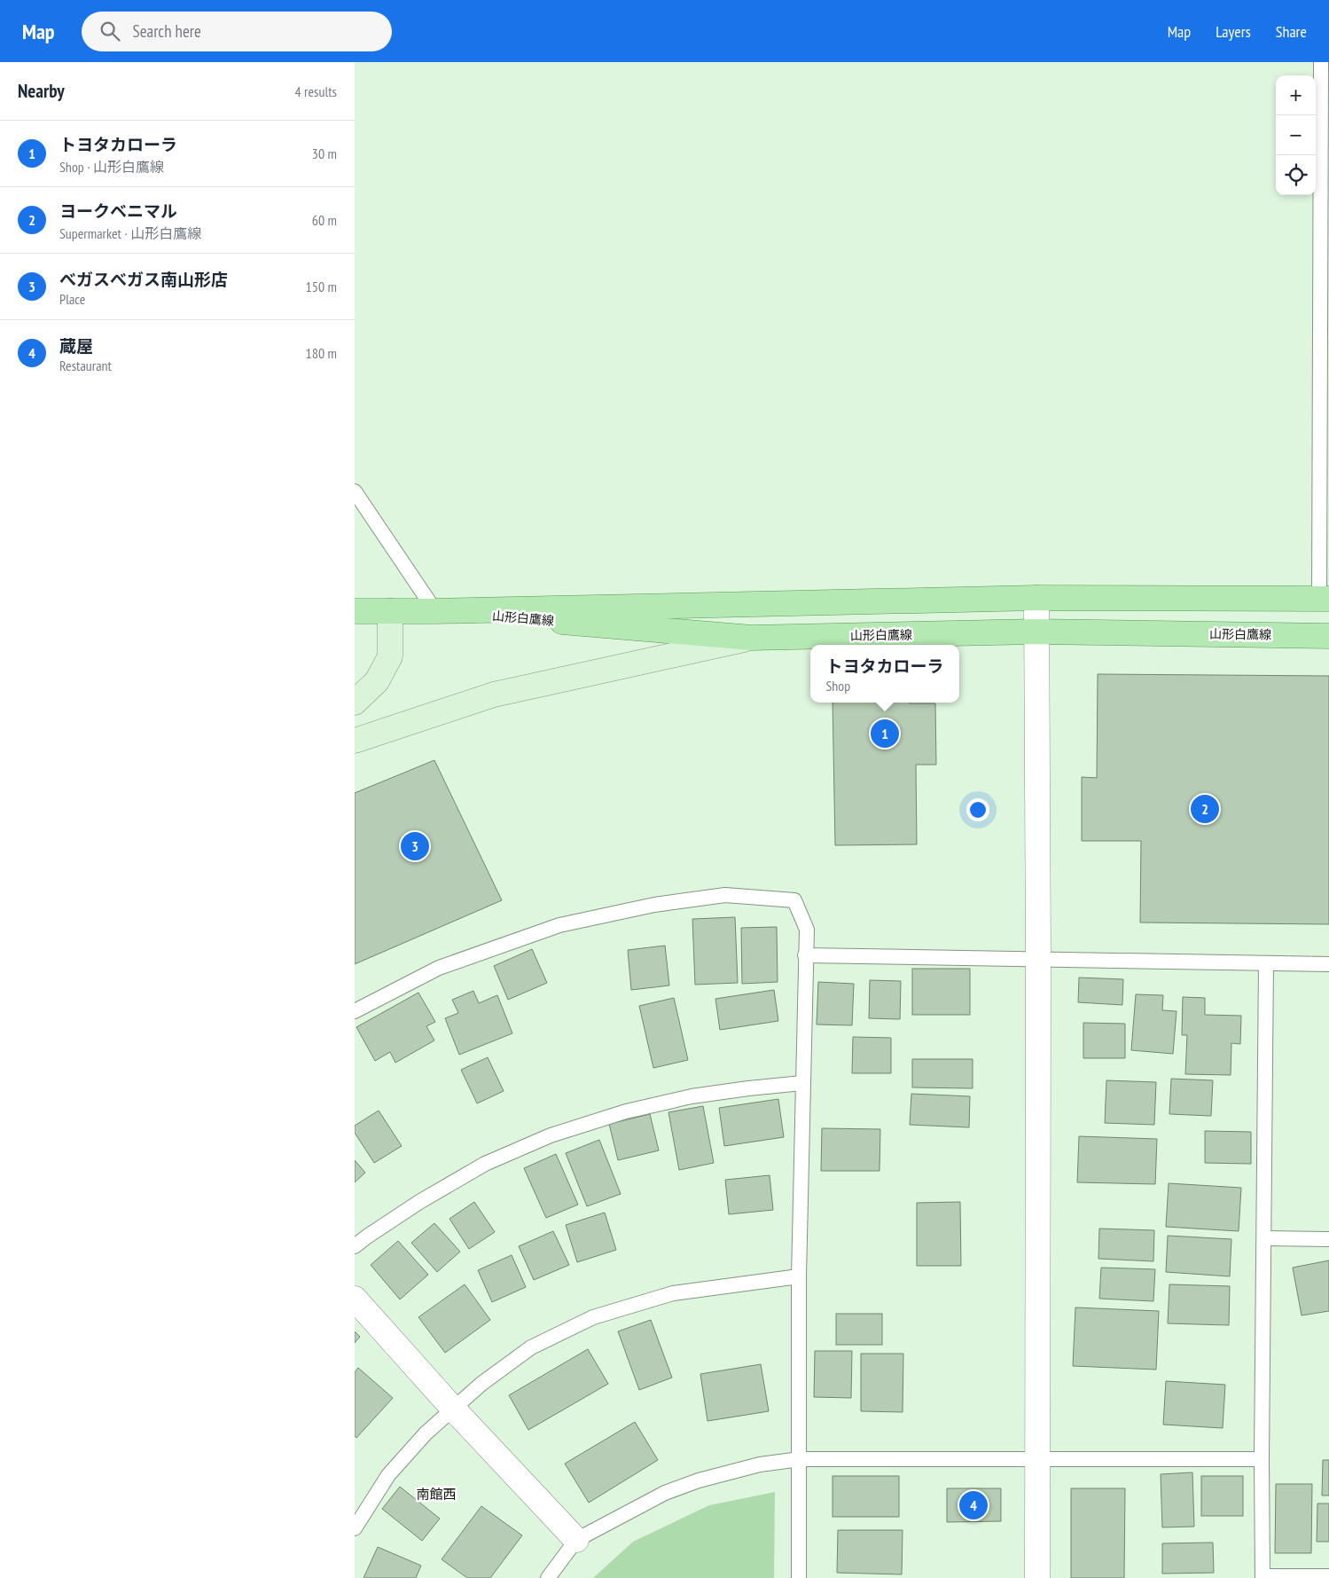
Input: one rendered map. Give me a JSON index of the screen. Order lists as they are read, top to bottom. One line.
{"streets":{"main road":["山形白鷹線"]},"districts":["南館西"],"page":{"header":"Map","search":"Search here","nav":["Map","Layers","Share"],"heading":["Nearby","4 results"],"map_buttons":["+","−"],"list":[{"mark":"1","name":"トヨタカローラ","note":"Shop · 山形白鷹線","value":"30 m"},{"mark":"2","name":"ヨークベニマル","note":"Supermarket · 山形白鷹線","value":"60 m"},{"mark":"3","name":"べガスべガス南山形店","note":"Place","value":"150 m"},{"mark":"4","name":"蔵屋","note":"Restaurant","value":"180 m"}],"popup":["トヨタカローラ","Shop"],"pins":["1","2","3","4"]}}
